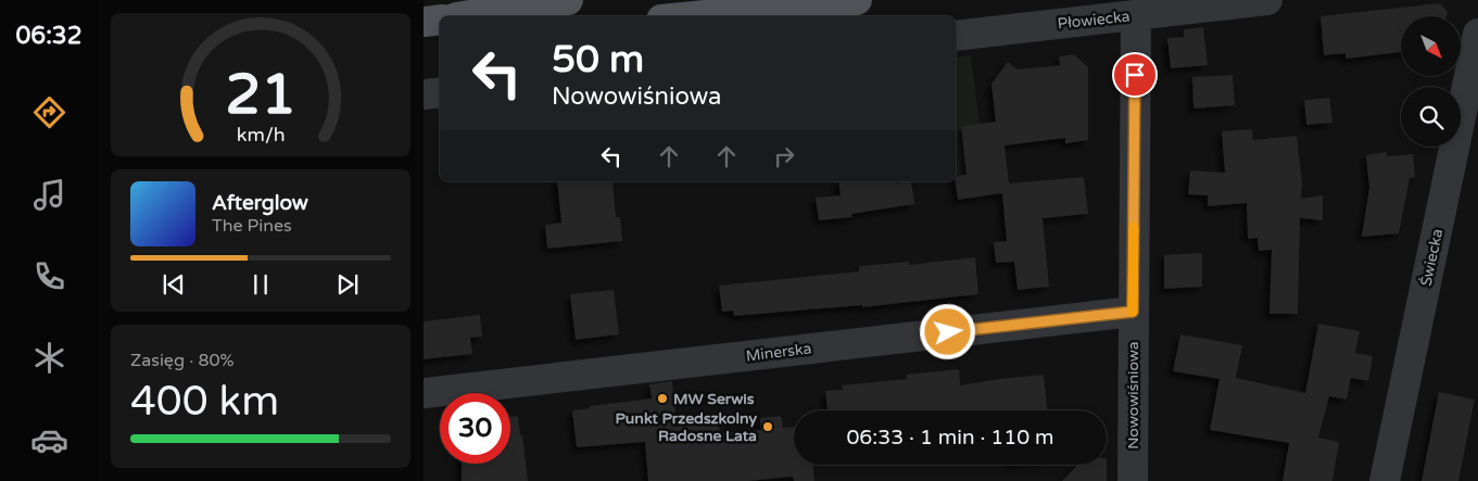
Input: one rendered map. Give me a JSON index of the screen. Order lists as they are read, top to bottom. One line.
{"streets":{"street":["Płowiecka","Świecka","Minerska","Nowowiśniowa"]},"crossings":[["Płowiecka","Nowowiśniowa"],["Minerska","Nowowiśniowa"]],"places":["MW Serwis","Punkt Przedszkolny Radosne Lata"],"north":"bottom right","page":{"tabs":"06:32","turn":["50 m","Nowowiśniowa"],"song":["Afterglow","The Pines"],"tile":["Zasięg · 80%","400 km"],"limit":"30","trip":"06:33 · 1 min · 110 m","gauge":["21","km/h"]}}
